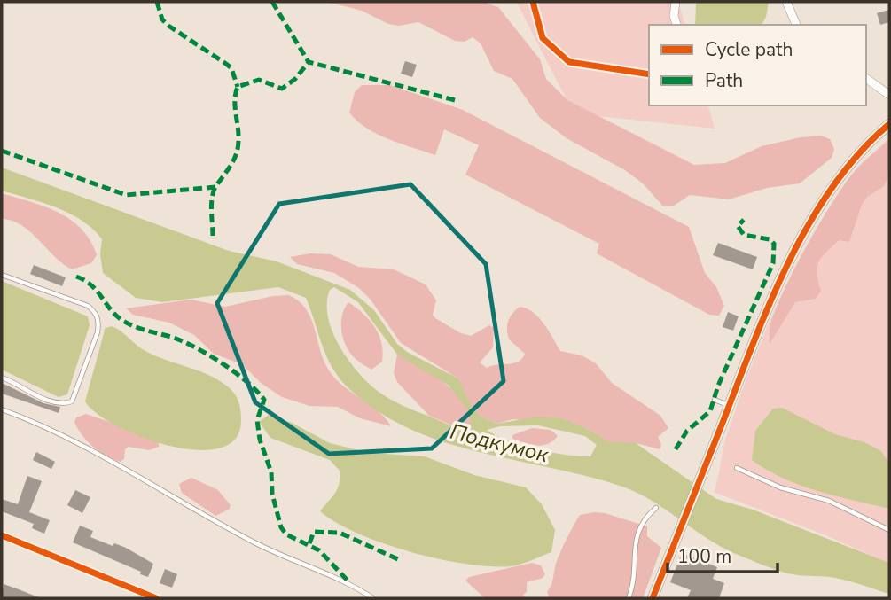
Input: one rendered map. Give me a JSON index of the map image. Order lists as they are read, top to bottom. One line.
{"water":["Подкумок"],"legend":["Cycle path","Path"],"scale_bar":"100 m"}
